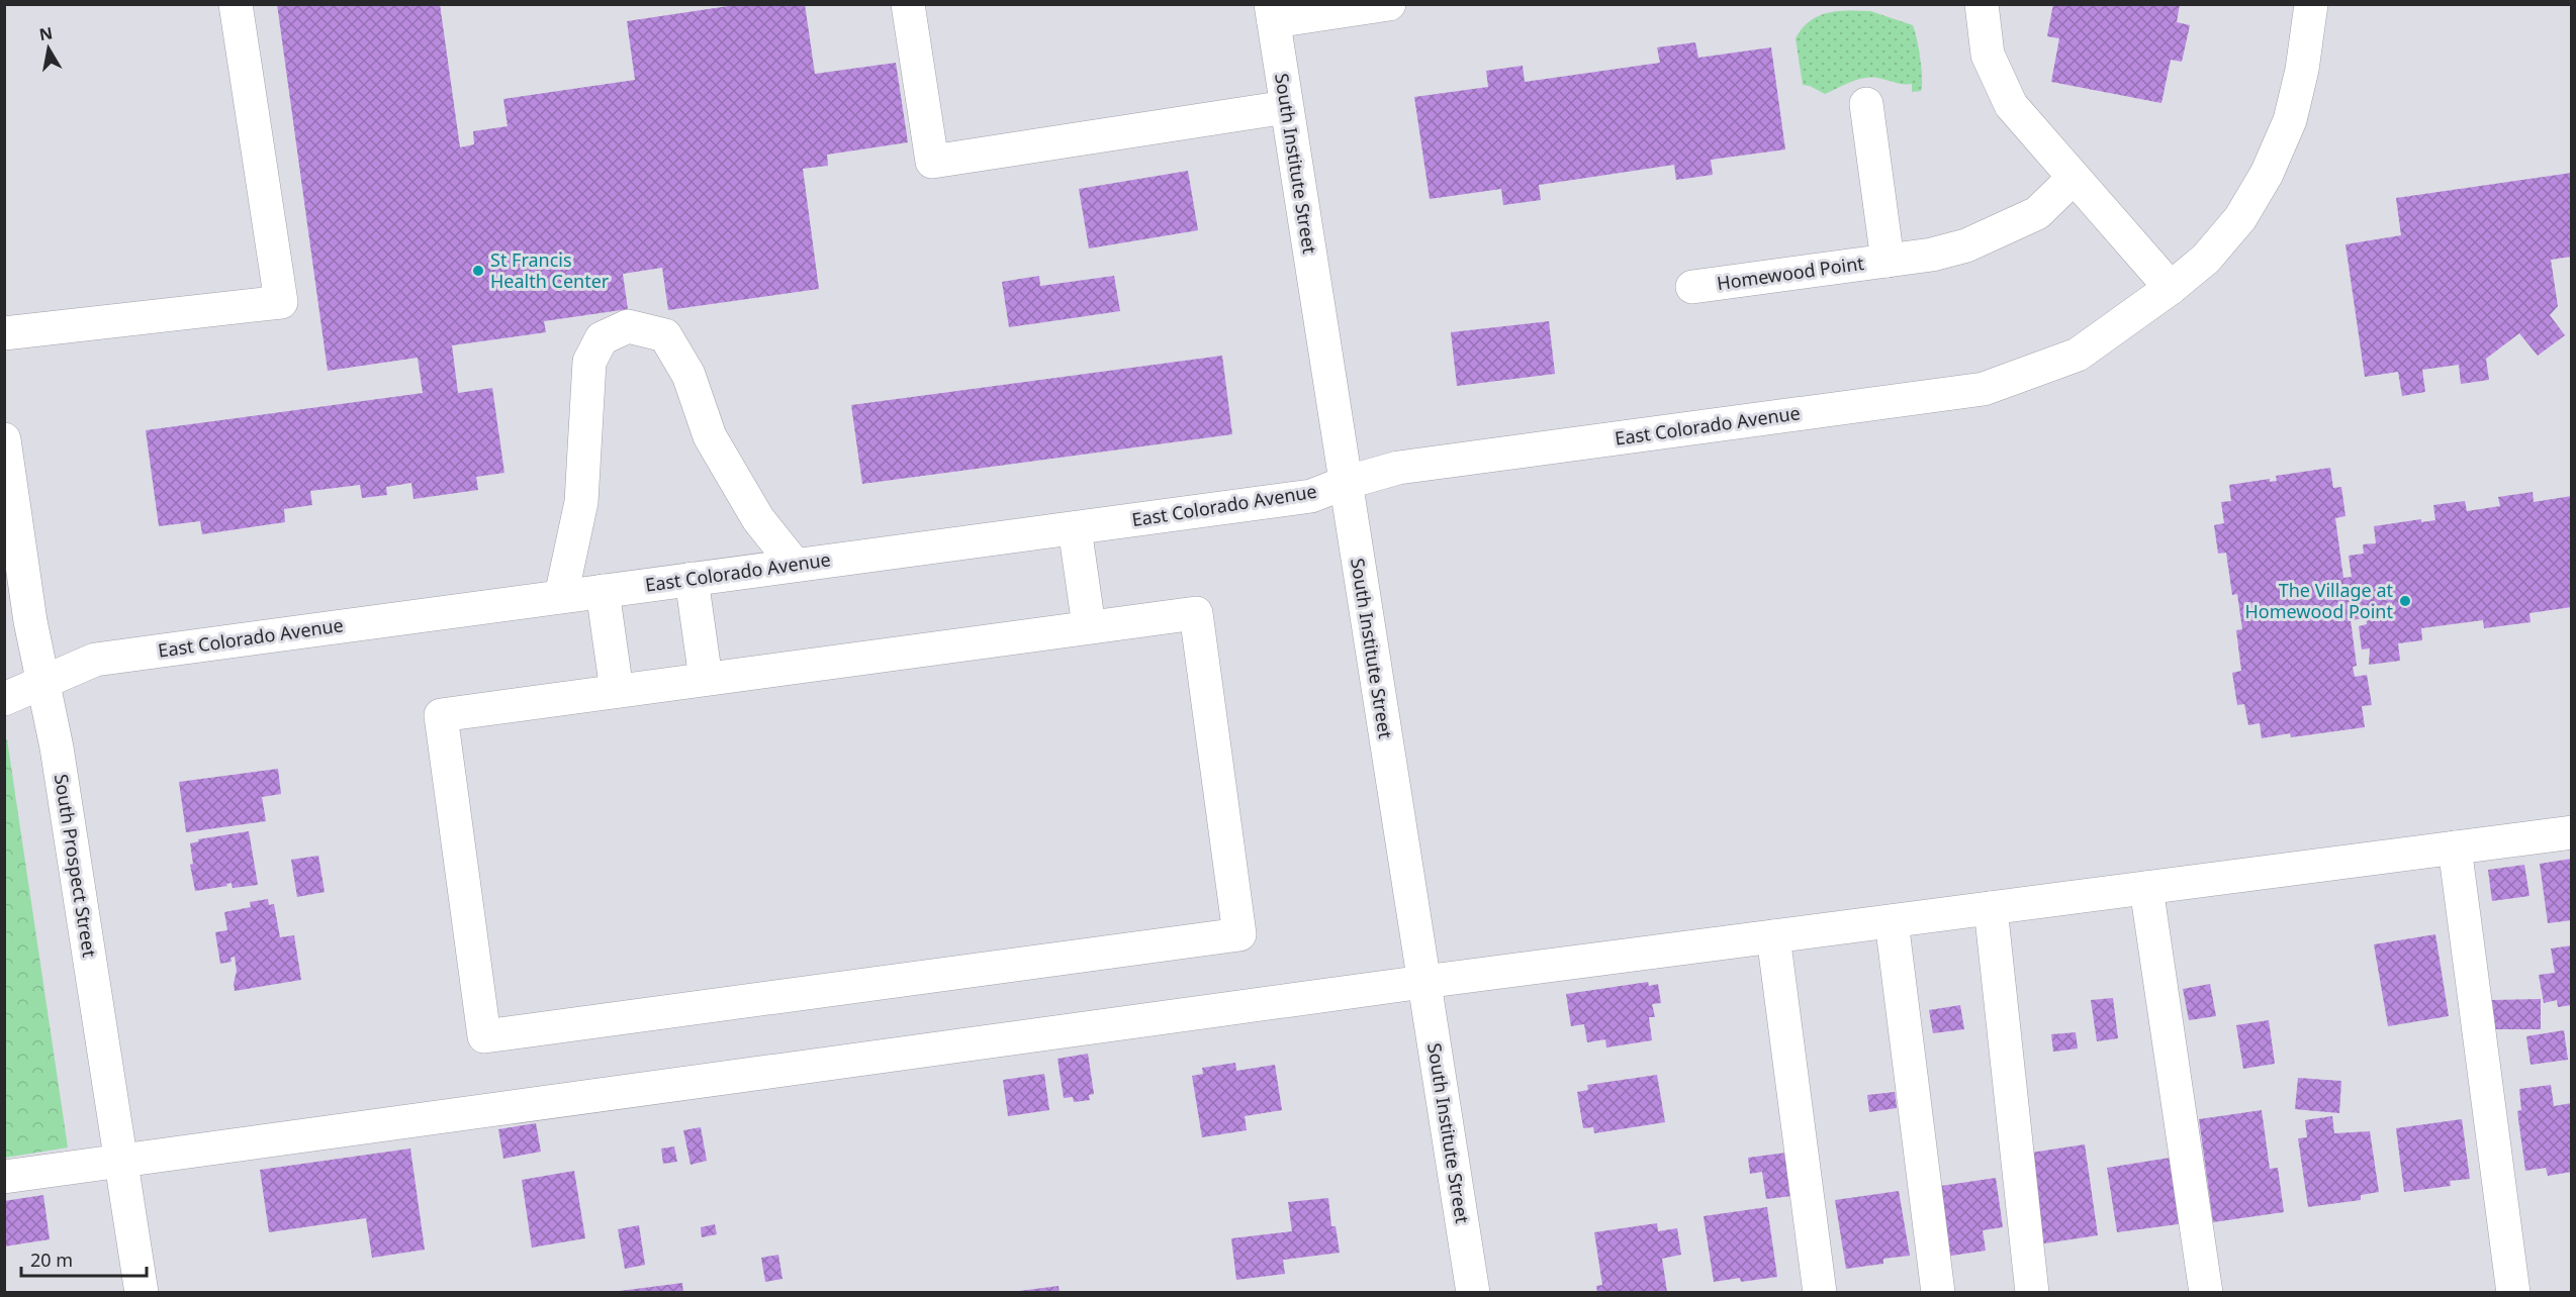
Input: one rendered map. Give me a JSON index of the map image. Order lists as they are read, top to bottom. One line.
{"streets":{"street":["South Institute Street","Homewood Point","East Colorado Avenue","South Prospect Street"]},"crossings":[["South Institute Street","East Colorado Avenue"],["East Colorado Avenue","South Prospect Street"]],"places":["St Francis Health Center","The Village at Homewood Point"],"scale_bar":"20 m","north":"top"}
